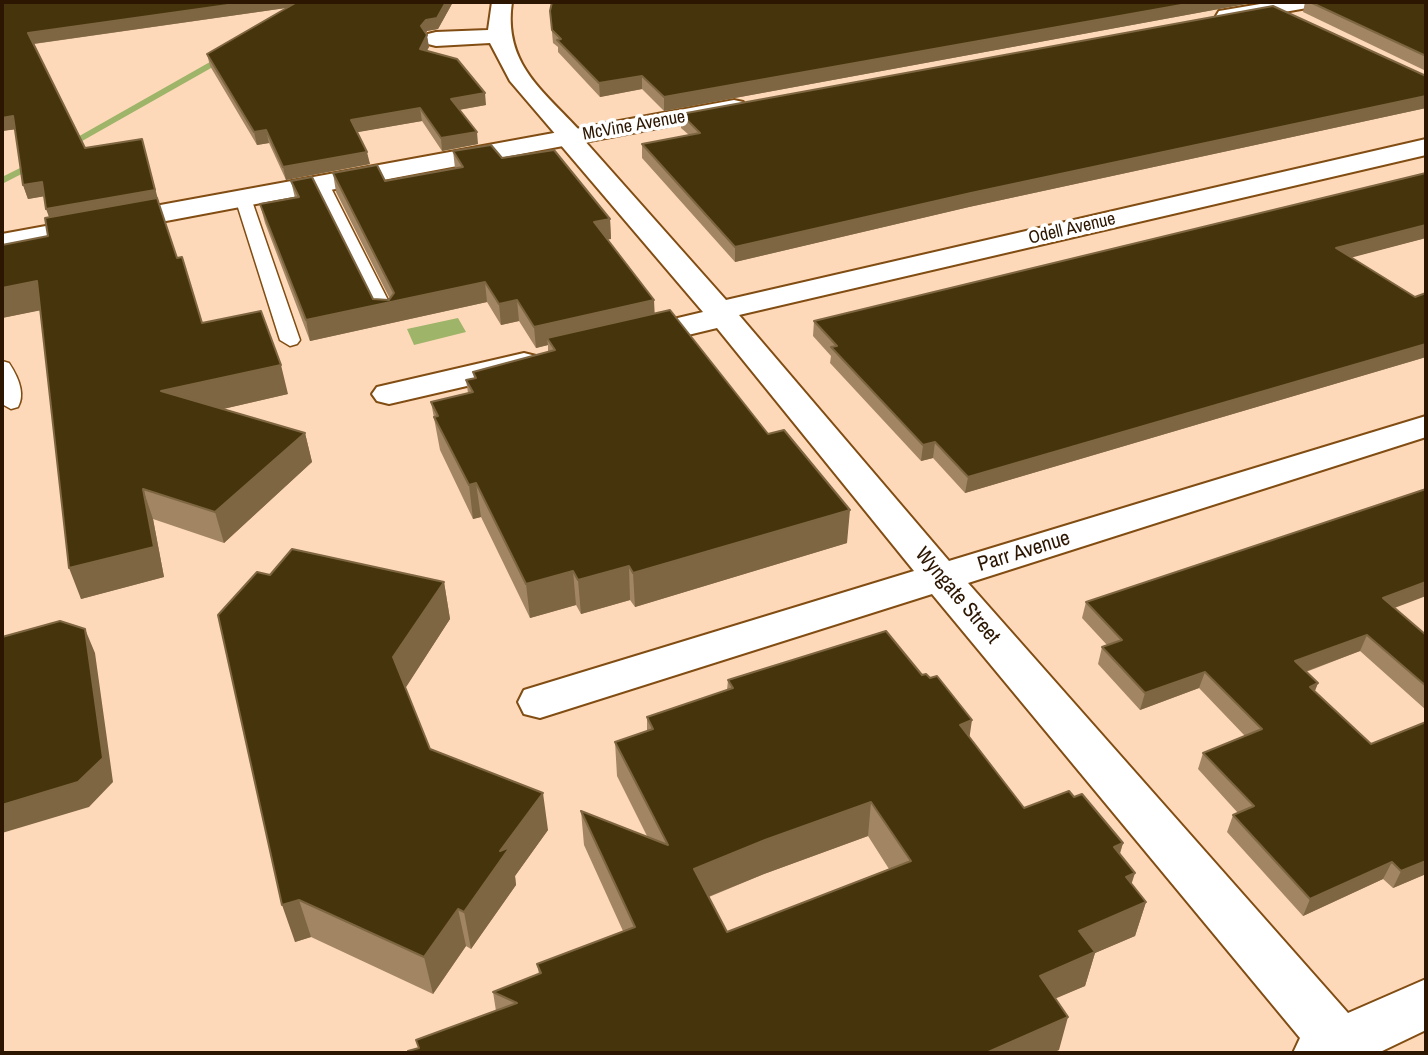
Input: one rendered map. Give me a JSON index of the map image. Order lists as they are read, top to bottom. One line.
{"streets":{"street":["McVine Avenue","Odell Avenue","Parr Avenue","Wyngate Street"]},"crossings":[["McVine Avenue","Wyngate Street"],["Odell Avenue","Wyngate Street"],["Parr Avenue","Wyngate Street"]]}
